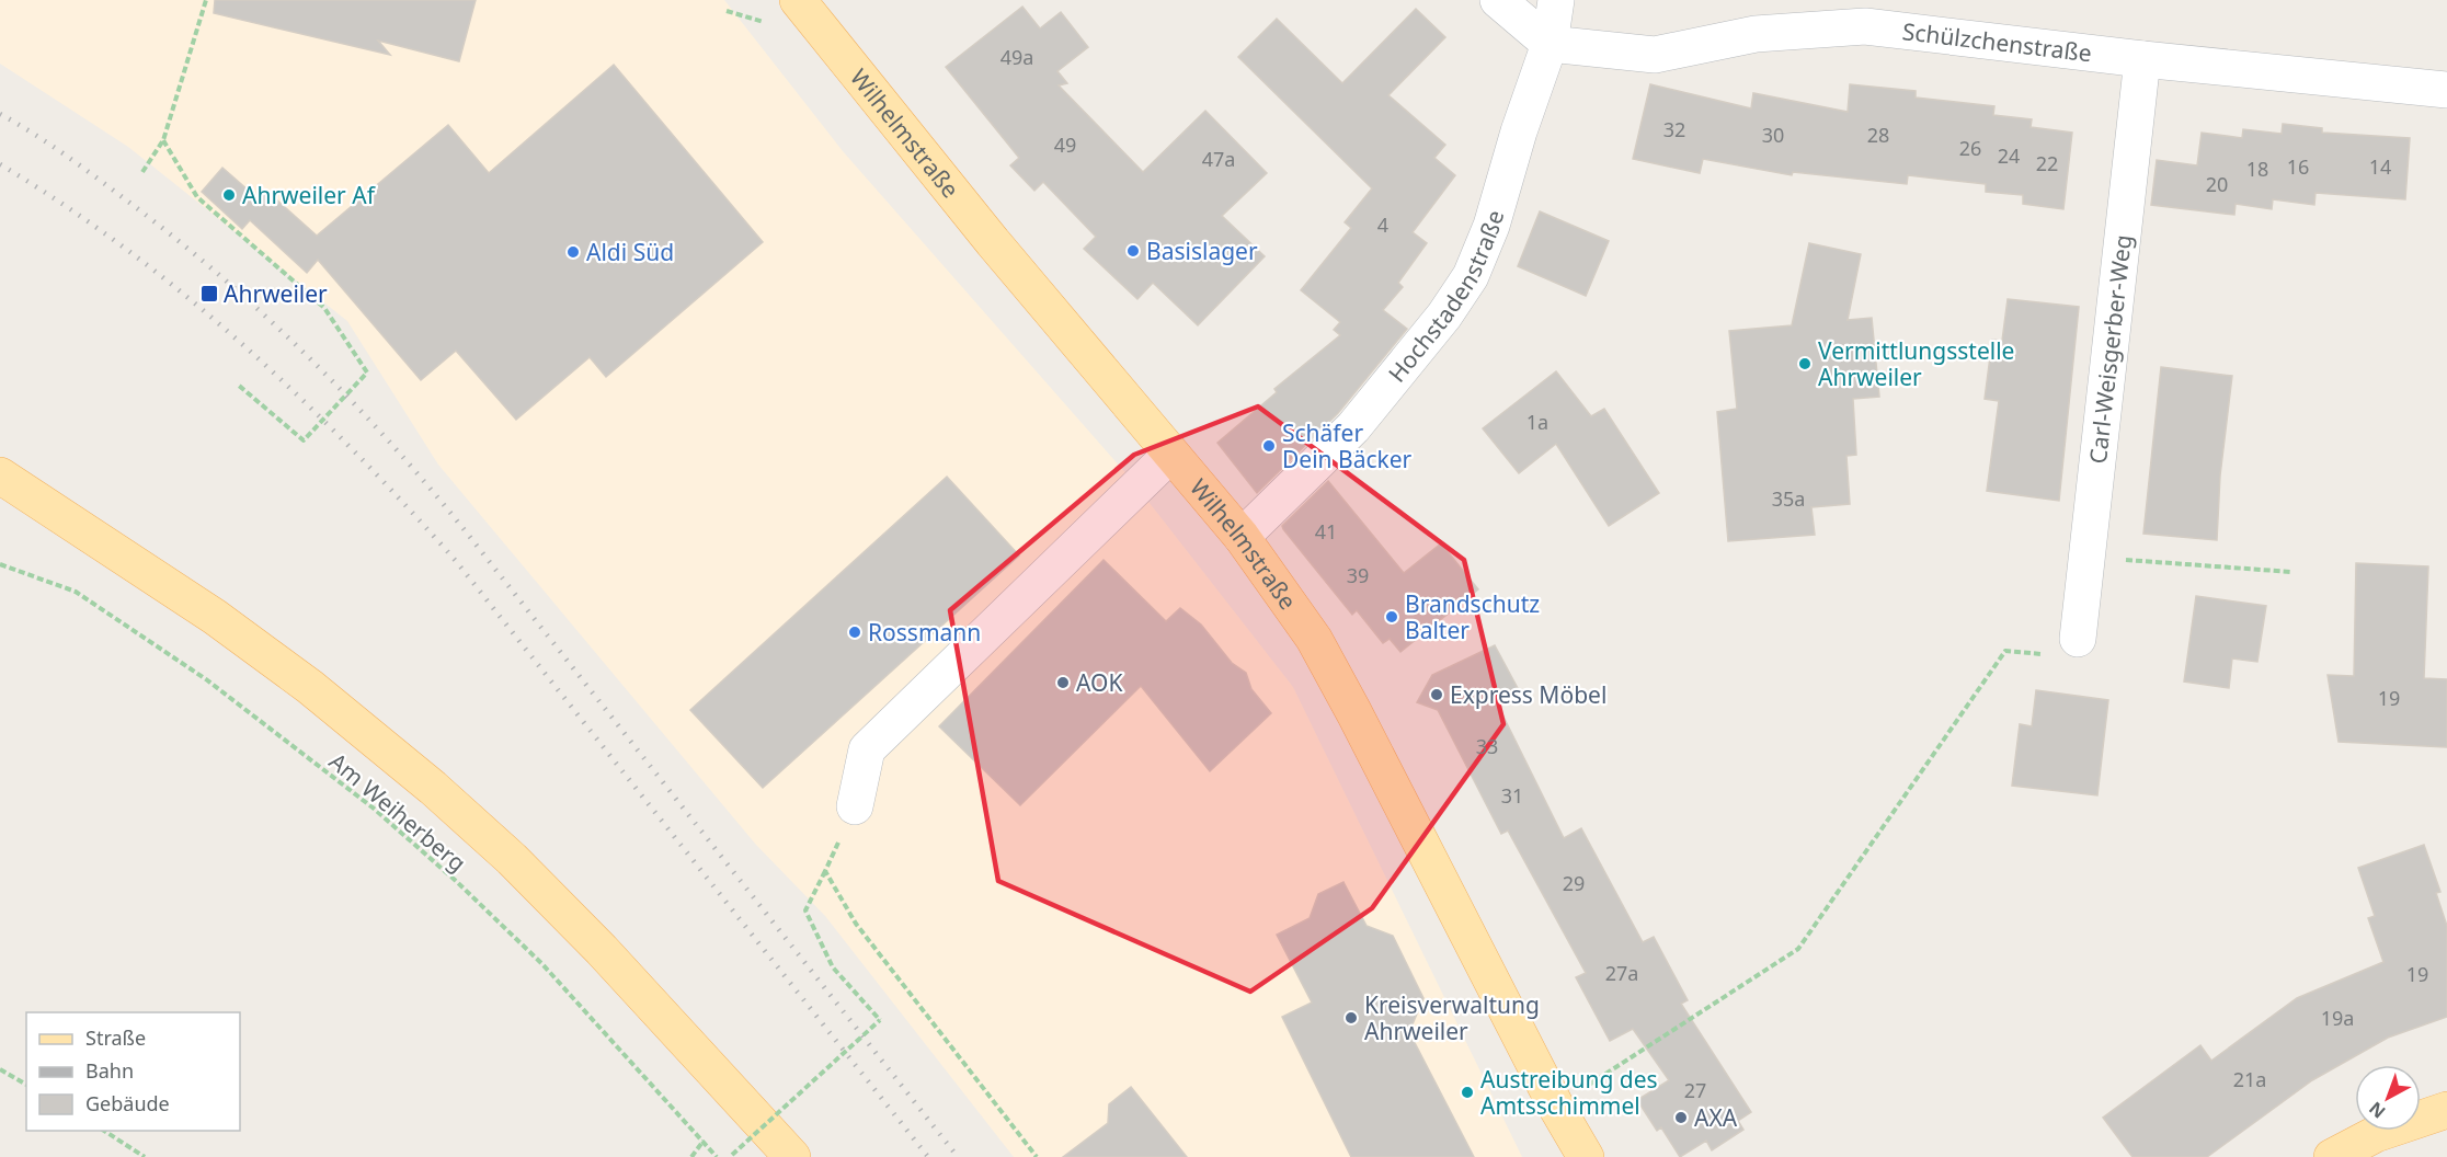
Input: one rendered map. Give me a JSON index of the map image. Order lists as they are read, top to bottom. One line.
{"streets":{"main road":["Wilhelmstraße"],"street":["Schülzchenstraße","Hochstadenstraße","Carl-Weisgerber-Weg"],"path":["Am Weiherberg"]},"crossings":[["Schülzchenstraße","Hochstadenstraße"],["Schülzchenstraße","Carl-Weisgerber-Weg"],["Wilhelmstraße","Hochstadenstraße"]],"places":{"other":["Ahrweiler Af","Basislager","Aldi Süd","Vermittlungsstelle Ahrweiler","Schäfer Dein Bäcker","Brandschutz Balter","Rossmann","AOK","Express Möbel","Kreisverwaltung Ahrweiler","Austreibung des Amtsschimmel","AXA"],"transit":["Ahrweiler"]},"house_numbers":["49a","32","30","28","49","26","24","47a","22","16","14","18","20","4","1a","35a","41","39","19","33","31","29","27a","19","19a","21a","27"],"legend":["Straße","Bahn","Gebäude"],"north":"bottom left"}
